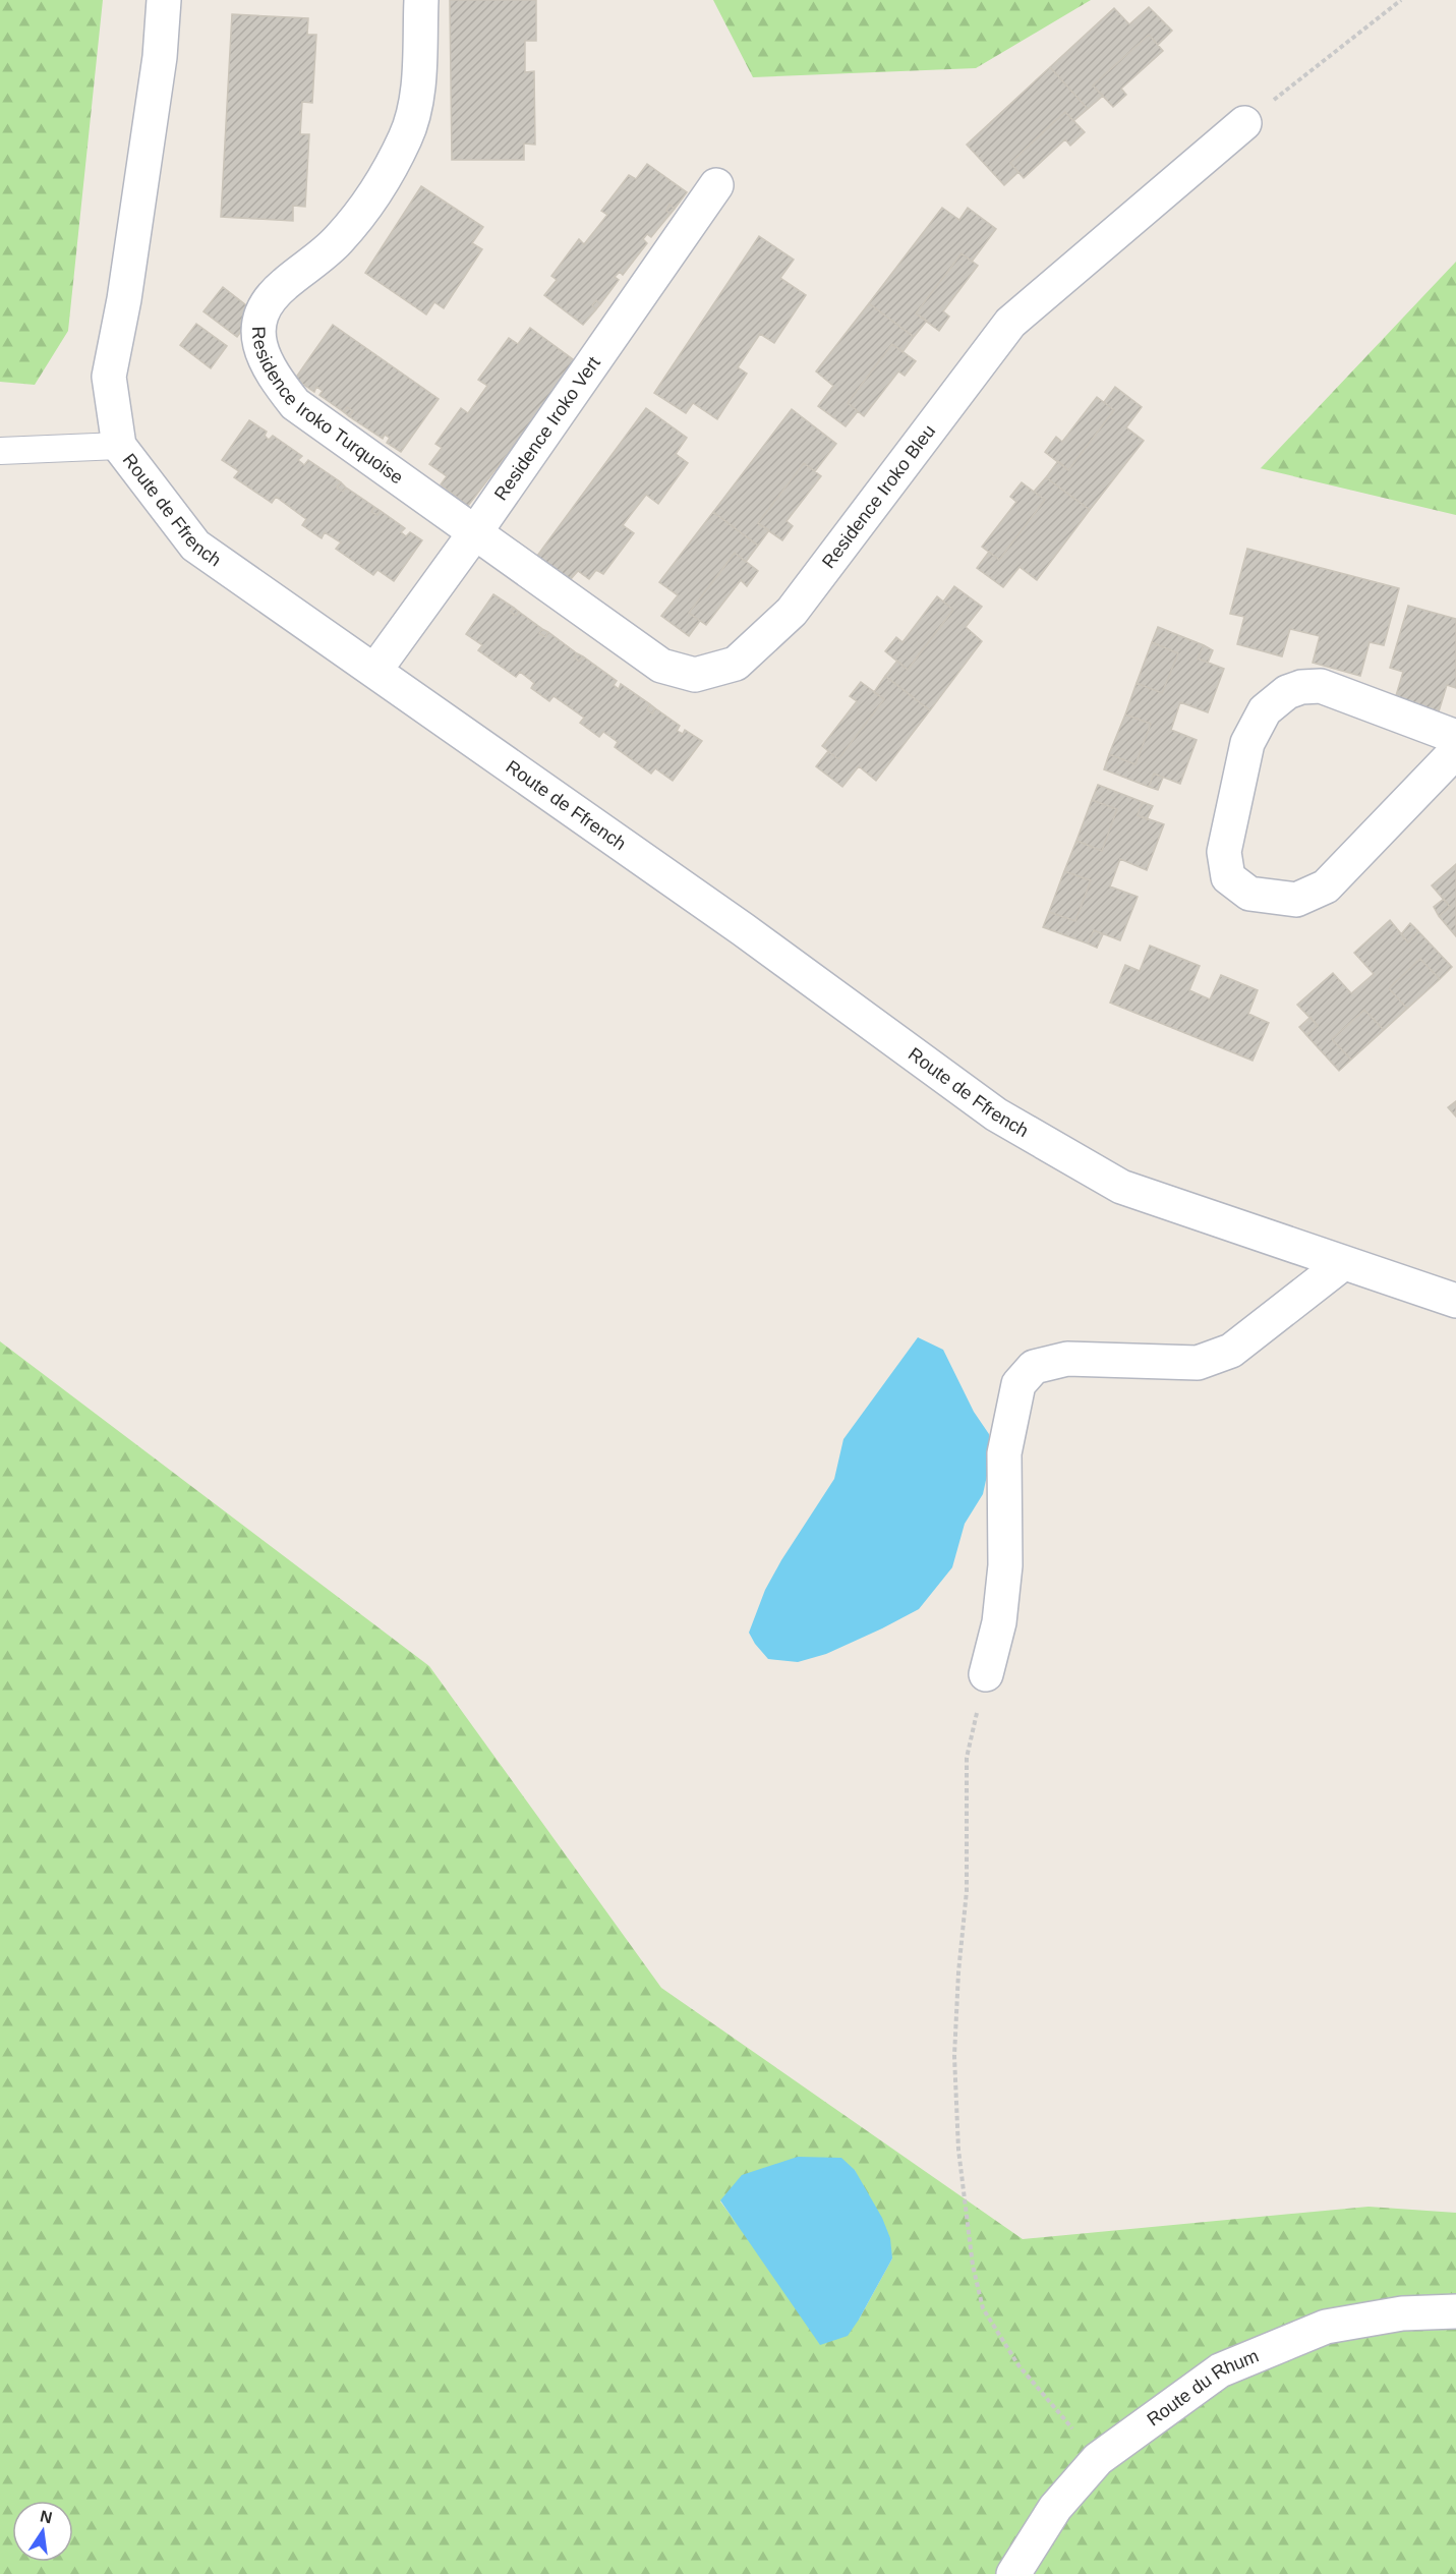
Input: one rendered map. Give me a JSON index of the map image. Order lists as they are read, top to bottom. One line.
{"streets":{"street":["Residence Iroko Turquoise","Residence Iroko Vert","Residence Iroko Bleu","Route de Ffrench","Route du Rhum"]},"crossings":[["Residence Iroko Turquoise","Residence Iroko Vert"],["Residence Iroko Turquoise","Residence Iroko Bleu"],["Residence Iroko Vert","Residence Iroko Bleu"],["Residence Iroko Vert","Route de Ffrench"]],"north":"top"}
